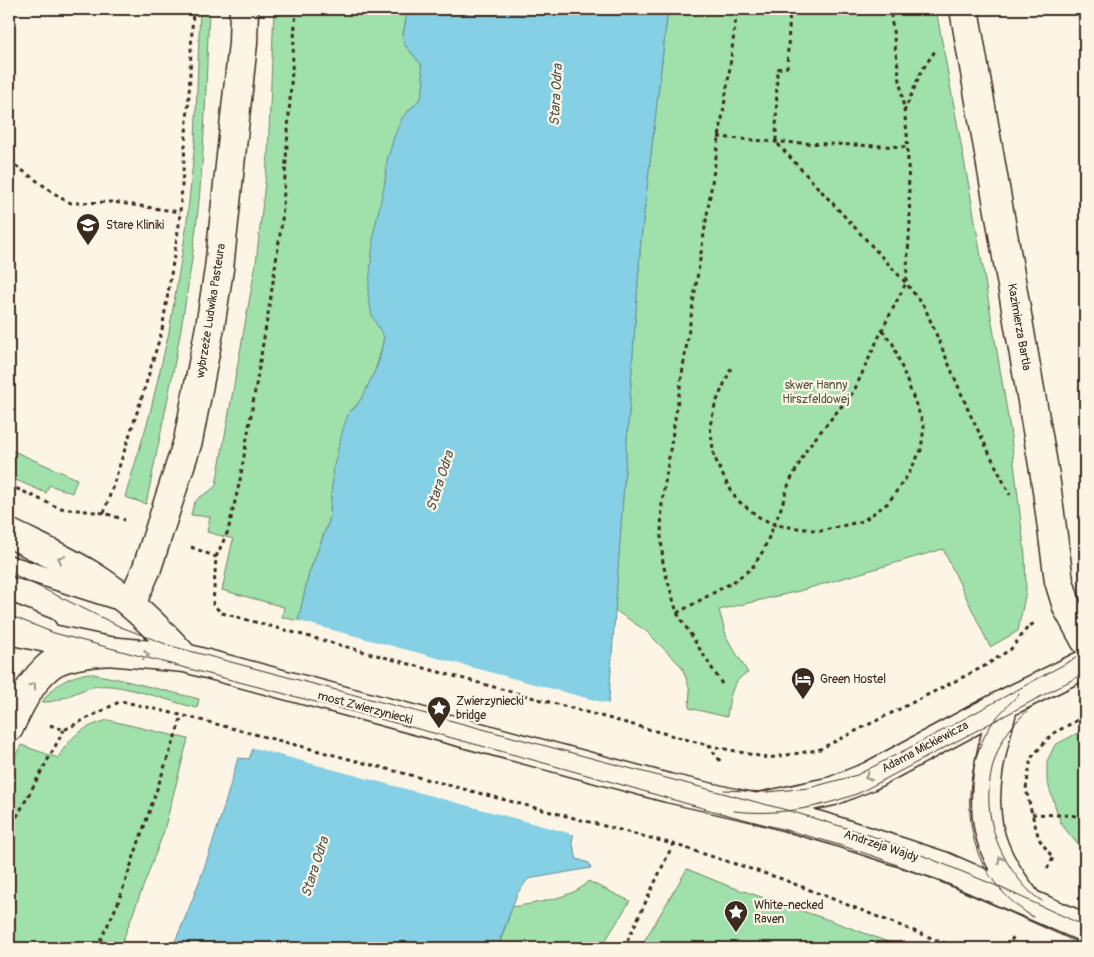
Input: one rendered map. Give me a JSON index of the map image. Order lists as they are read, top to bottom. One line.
{"streets":{"main road":["wybrzeże Ludwika Pasteura","Kazimierza Bartla","most Zwierzyniecki","Adama Mickiewicza","Andrzeja Wajdy"]},"crossings":[["most Zwierzyniecki","Andrzeja Wajdy"],["Adama Mickiewicza","Andrzeja Wajdy"]],"one_way":["Adama Mickiewicza"],"water":["Stara Odra"],"parks":["skwer Hanny Hirszfeldowej"],"places":{"school or university":["Stare Kliniki"],"hotel":["Green Hostel"],"place":["Zwierzyniecki bridge","White-necked Raven"]}}
